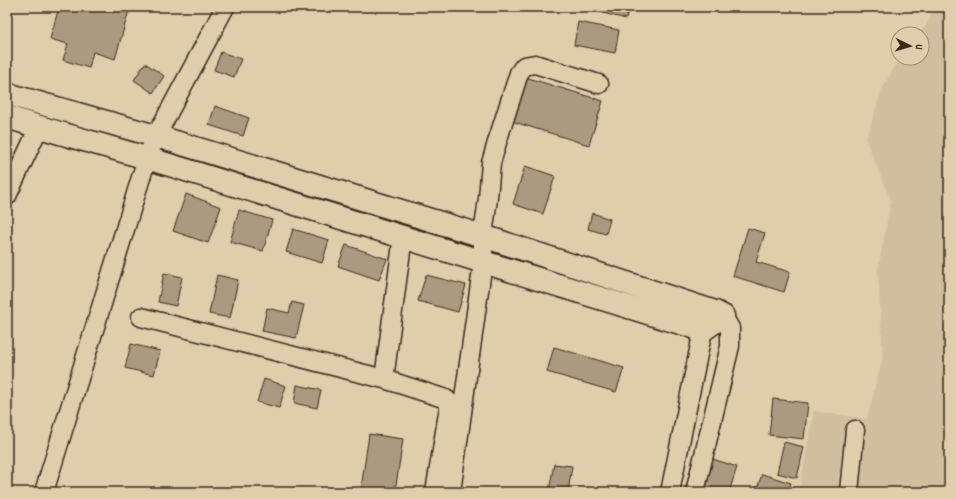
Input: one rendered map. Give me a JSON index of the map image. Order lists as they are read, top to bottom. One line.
{"north":"right"}
